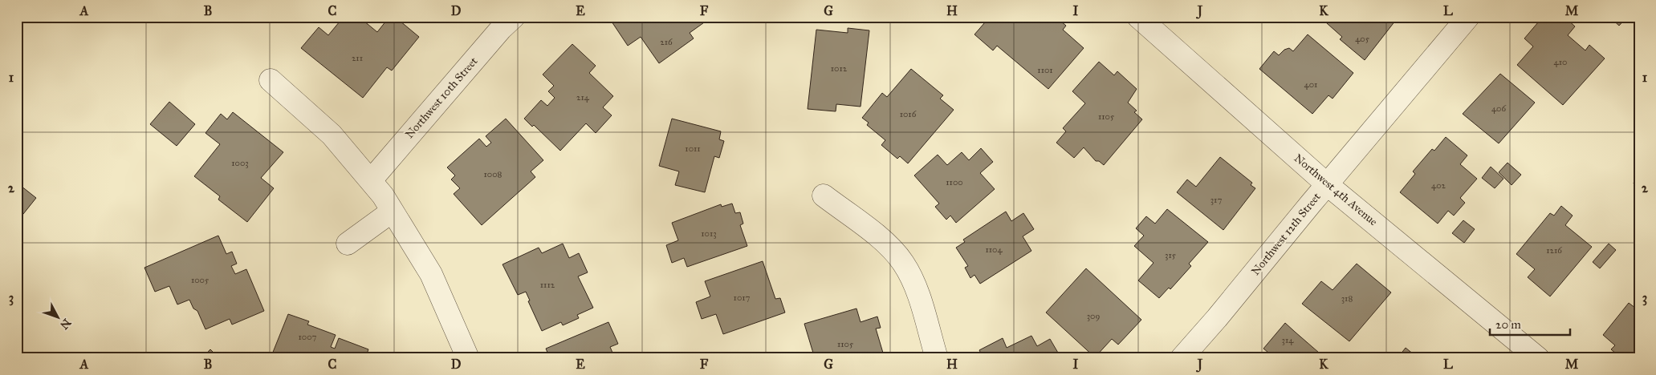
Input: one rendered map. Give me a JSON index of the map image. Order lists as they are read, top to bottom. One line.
{"streets":{"street":["Northwest 10th Street","Northwest 4th Avenue","Northwest 12th Street"]},"crossings":[["Northwest 4th Avenue","Northwest 12th Street"]],"house_numbers":["405","216","211","410","1012","1101","401","214","406","1016","1105","1011","1003","1008","1100","402","317","1013","1104","1216","315","1005","1112","1017","318","309","1007","314","1105"],"scale_bar":"20 m","north":"bottom right","grid":{"columns":["A","B","C","D","E","F","G","H","I","J","K","L","M"],"rows":["1","2","3"]}}
